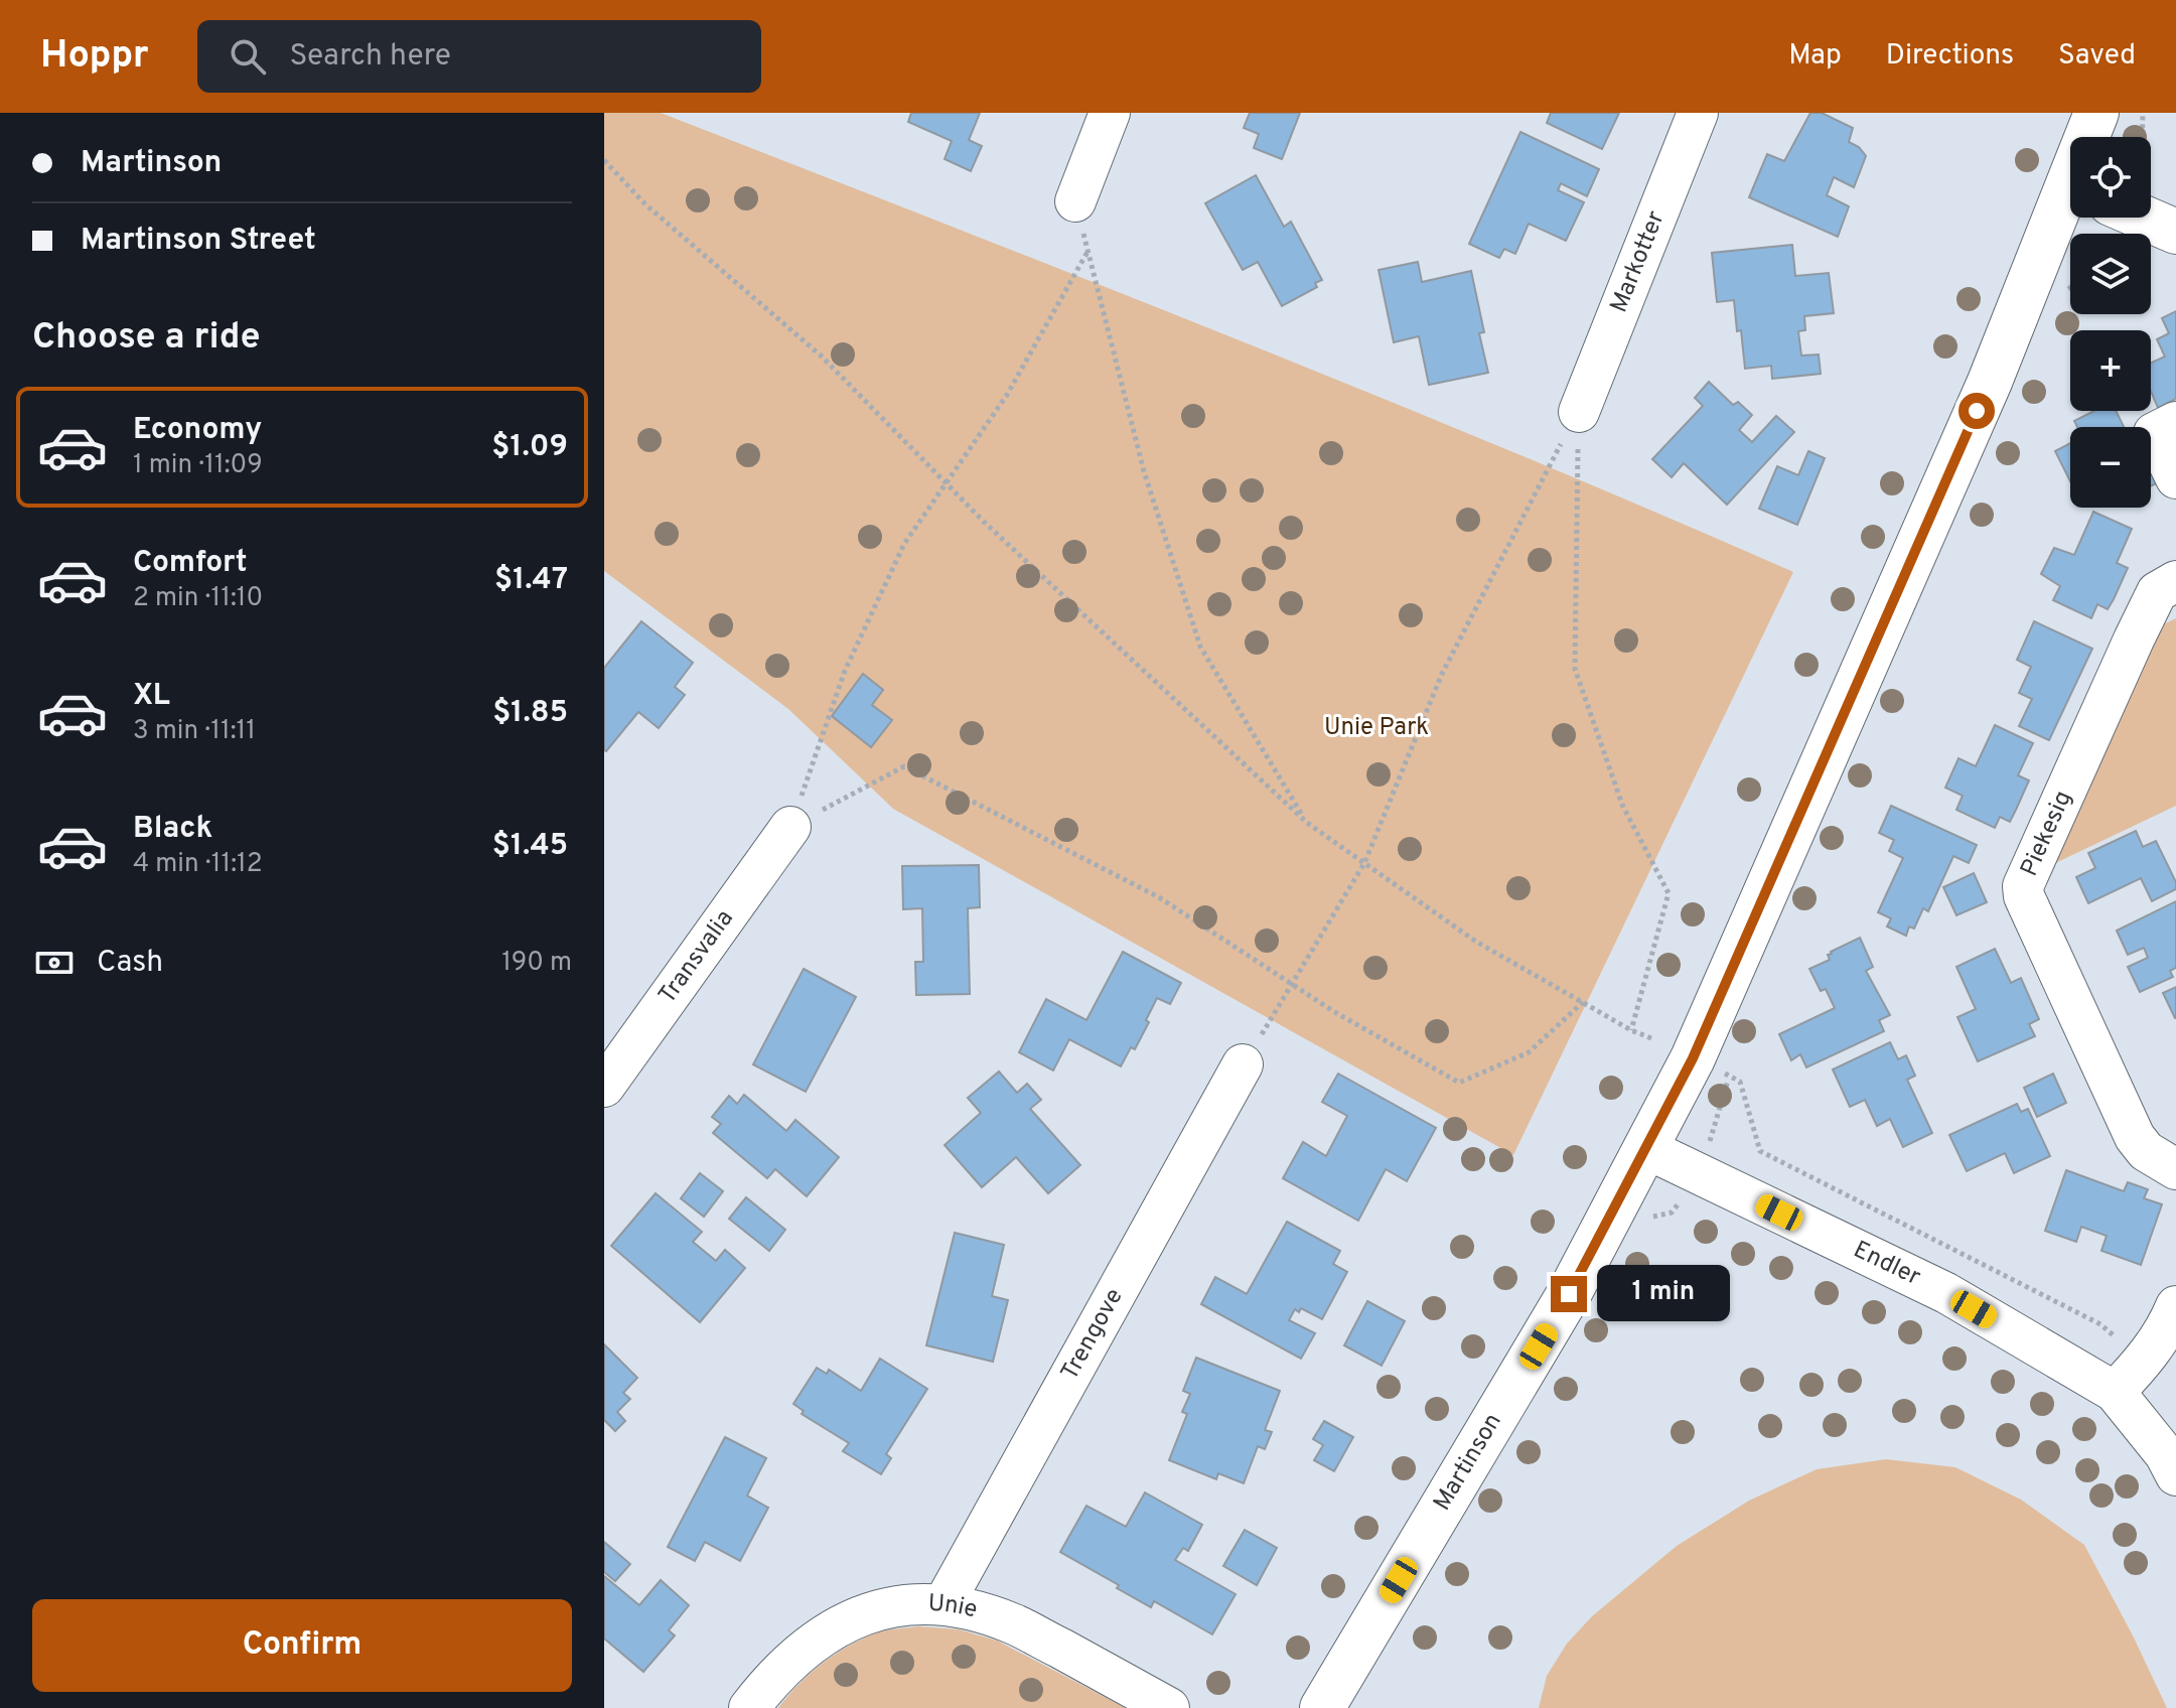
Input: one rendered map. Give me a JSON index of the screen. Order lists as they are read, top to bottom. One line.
{"streets":{"street":["Markotter","Piekesig","Transvalia","Endler","Trengove","Martinson","Unie"]},"crossings":[["Endler","Martinson"],["Trengove","Unie"]],"parks":["Unie Park"],"page":{"header":"Hoppr","search":"Search here","nav":["Map","Directions","Saved"],"banner":["Martinson","Martinson Street"],"map_buttons":["+","−"],"heading":"Choose a ride","list":[{"name":"Economy","note":"1 min · 11:09","value":"$1.09"},{"name":"Comfort","note":"2 min · 11:10","value":"$1.47"},{"name":"XL","note":"3 min · 11:11","value":"$1.85"},{"name":"Black","note":"4 min · 11:12","value":"$1.45"}],"pay":["Cash","190 m"],"bubble":"1 min","buttons":"Confirm"}}
